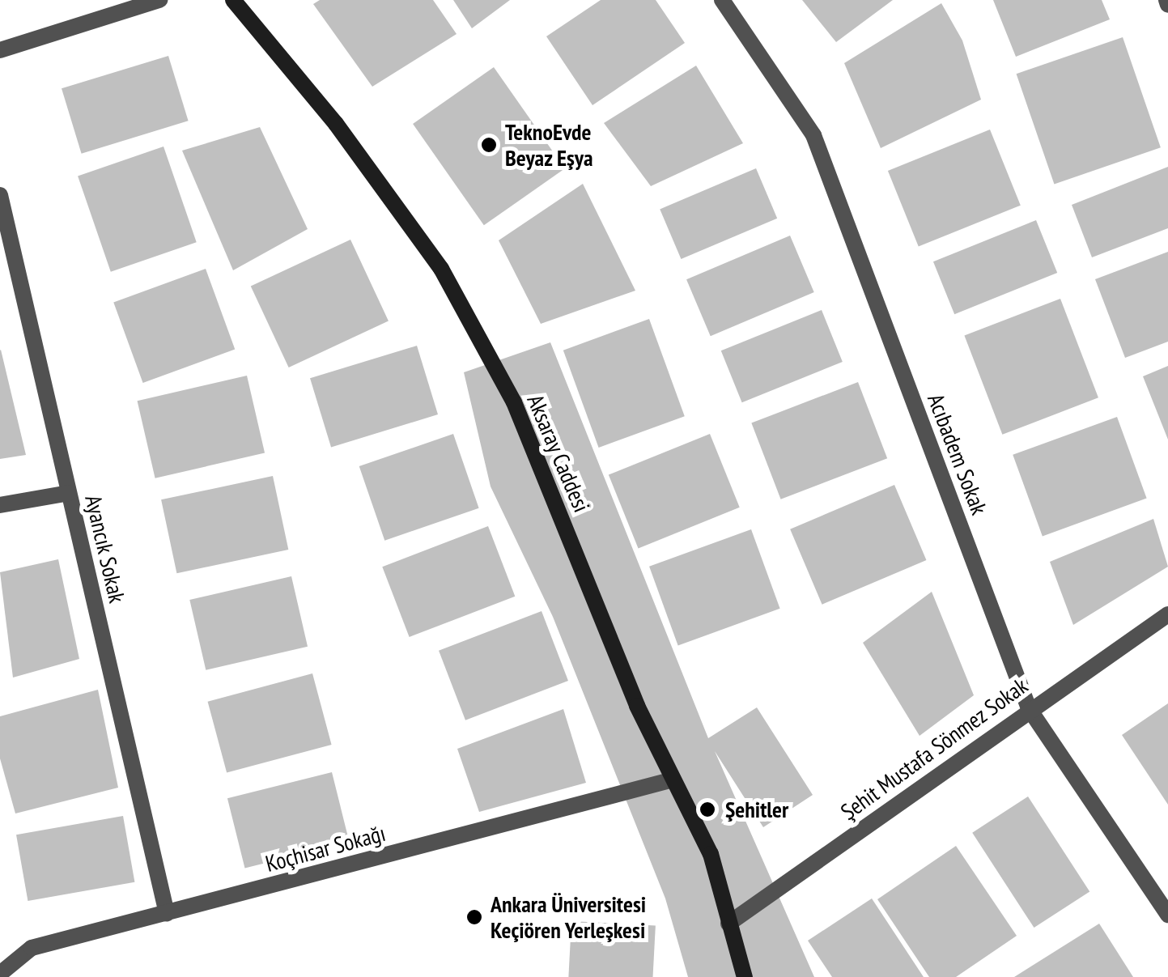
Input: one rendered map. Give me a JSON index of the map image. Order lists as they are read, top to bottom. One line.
{"streets":{"street":["Aksaray Caddesi","Acıbadem Sokak","Ayancık Sokak","Şehit Mustafa Sönmez Sokak","Koçhisar Sokağı"]},"crossings":[["Aksaray Caddesi","Şehit Mustafa Sönmez Sokak"],["Aksaray Caddesi","Koçhisar Sokağı"],["Acıbadem Sokak","Şehit Mustafa Sönmez Sokak"],["Ayancık Sokak","Koçhisar Sokağı"]],"places":["TeknoEvde Beyaz Eşya","Şehitler","Ankara Üniversitesi Keçiören Yerleşkesi"]}
